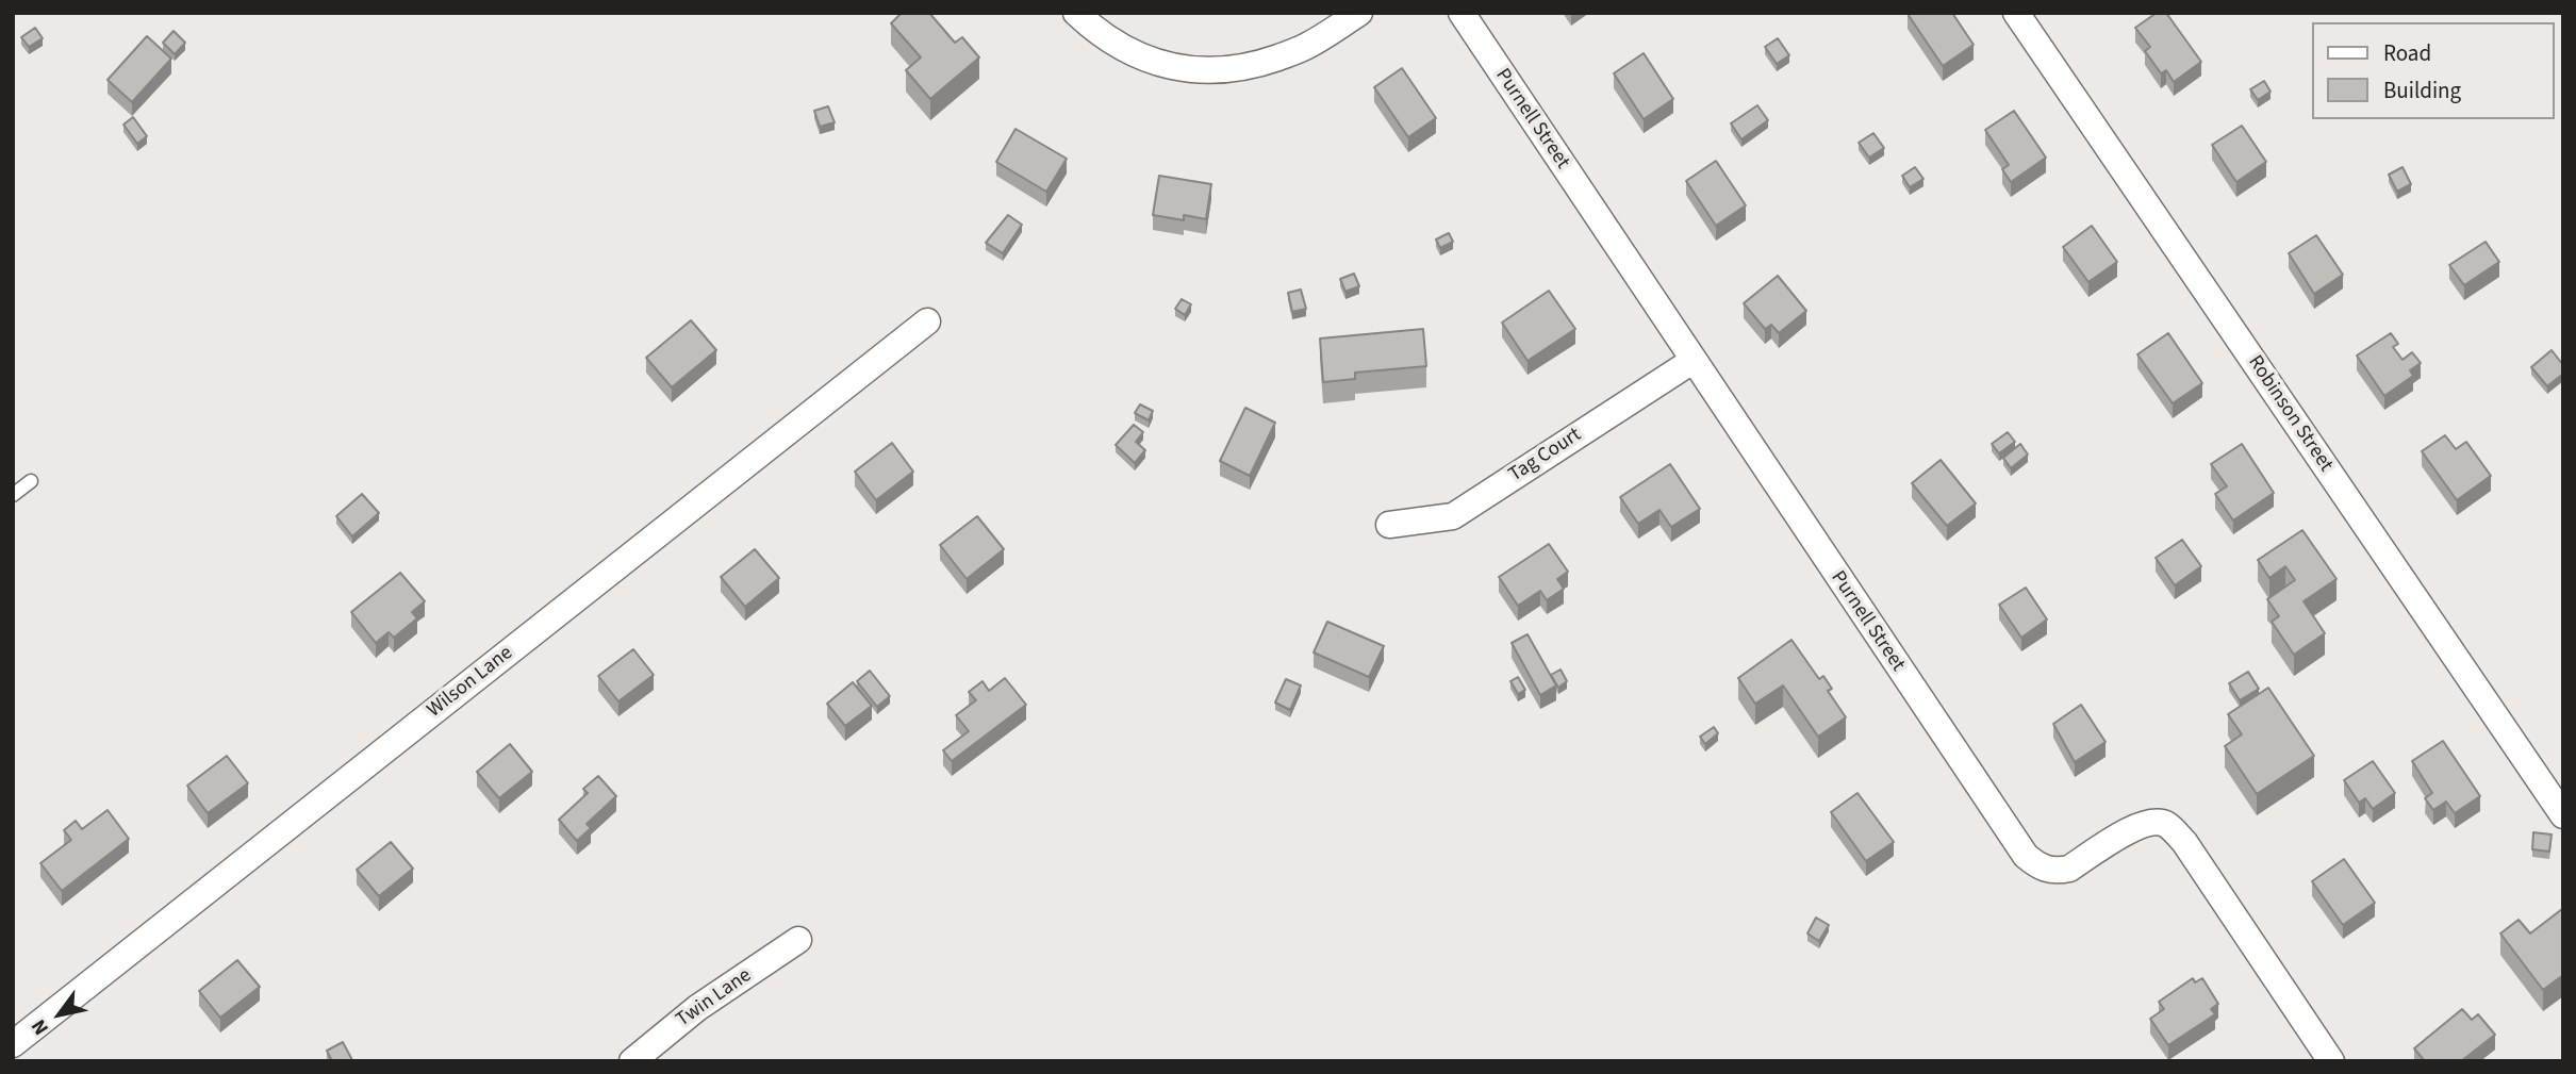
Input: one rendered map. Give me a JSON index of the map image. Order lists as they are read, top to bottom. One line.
{"streets":{"street":["Purnell Street","Robinson Street","Tag Court","Wilson Lane","Twin Lane"]},"crossings":[["Purnell Street","Tag Court"]],"legend":["Road","Building"],"north":"bottom left"}
